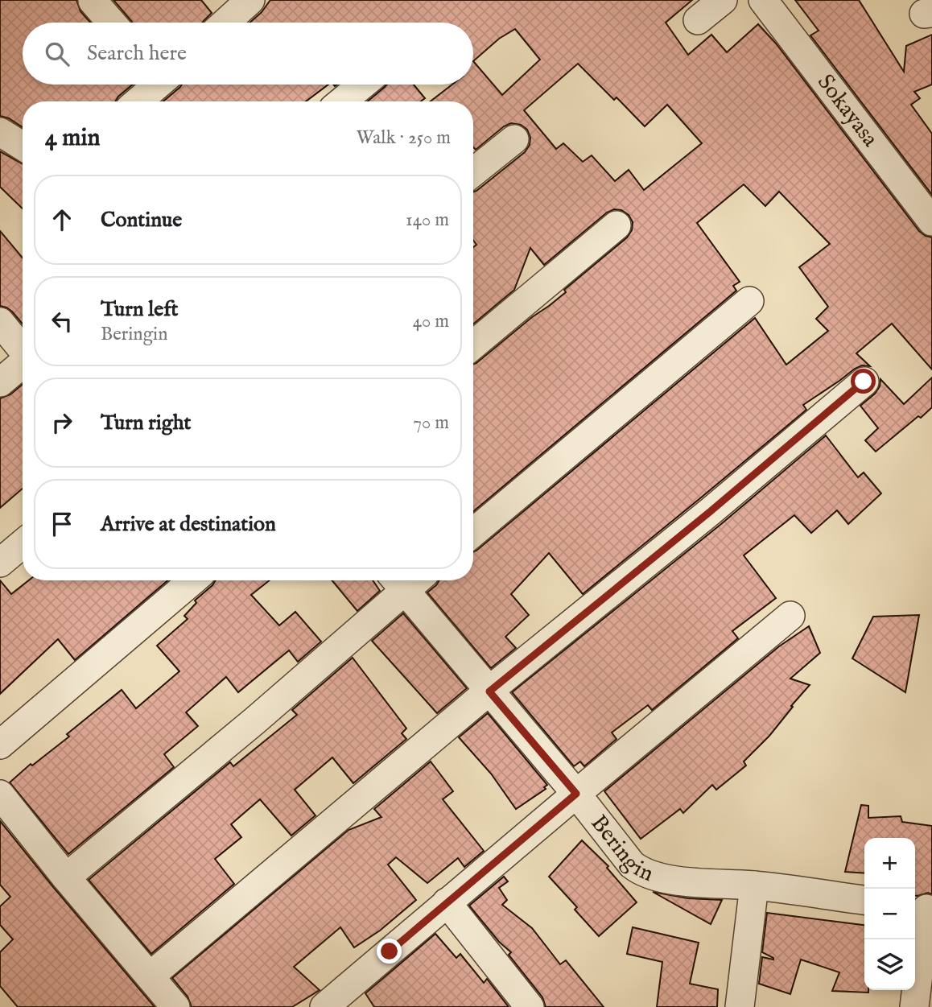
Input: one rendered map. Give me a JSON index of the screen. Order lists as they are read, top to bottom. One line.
{"streets":{"street":["Sokayasa","Beringin"]},"page":{"search":"Search here","heading":["4 min","Walk · 250 m"],"list":[["Continue","140 m"],["Turn left","Beringin","40 m"],["Turn right","70 m"],"Arrive at destination"],"map_buttons":["+","−"]}}
